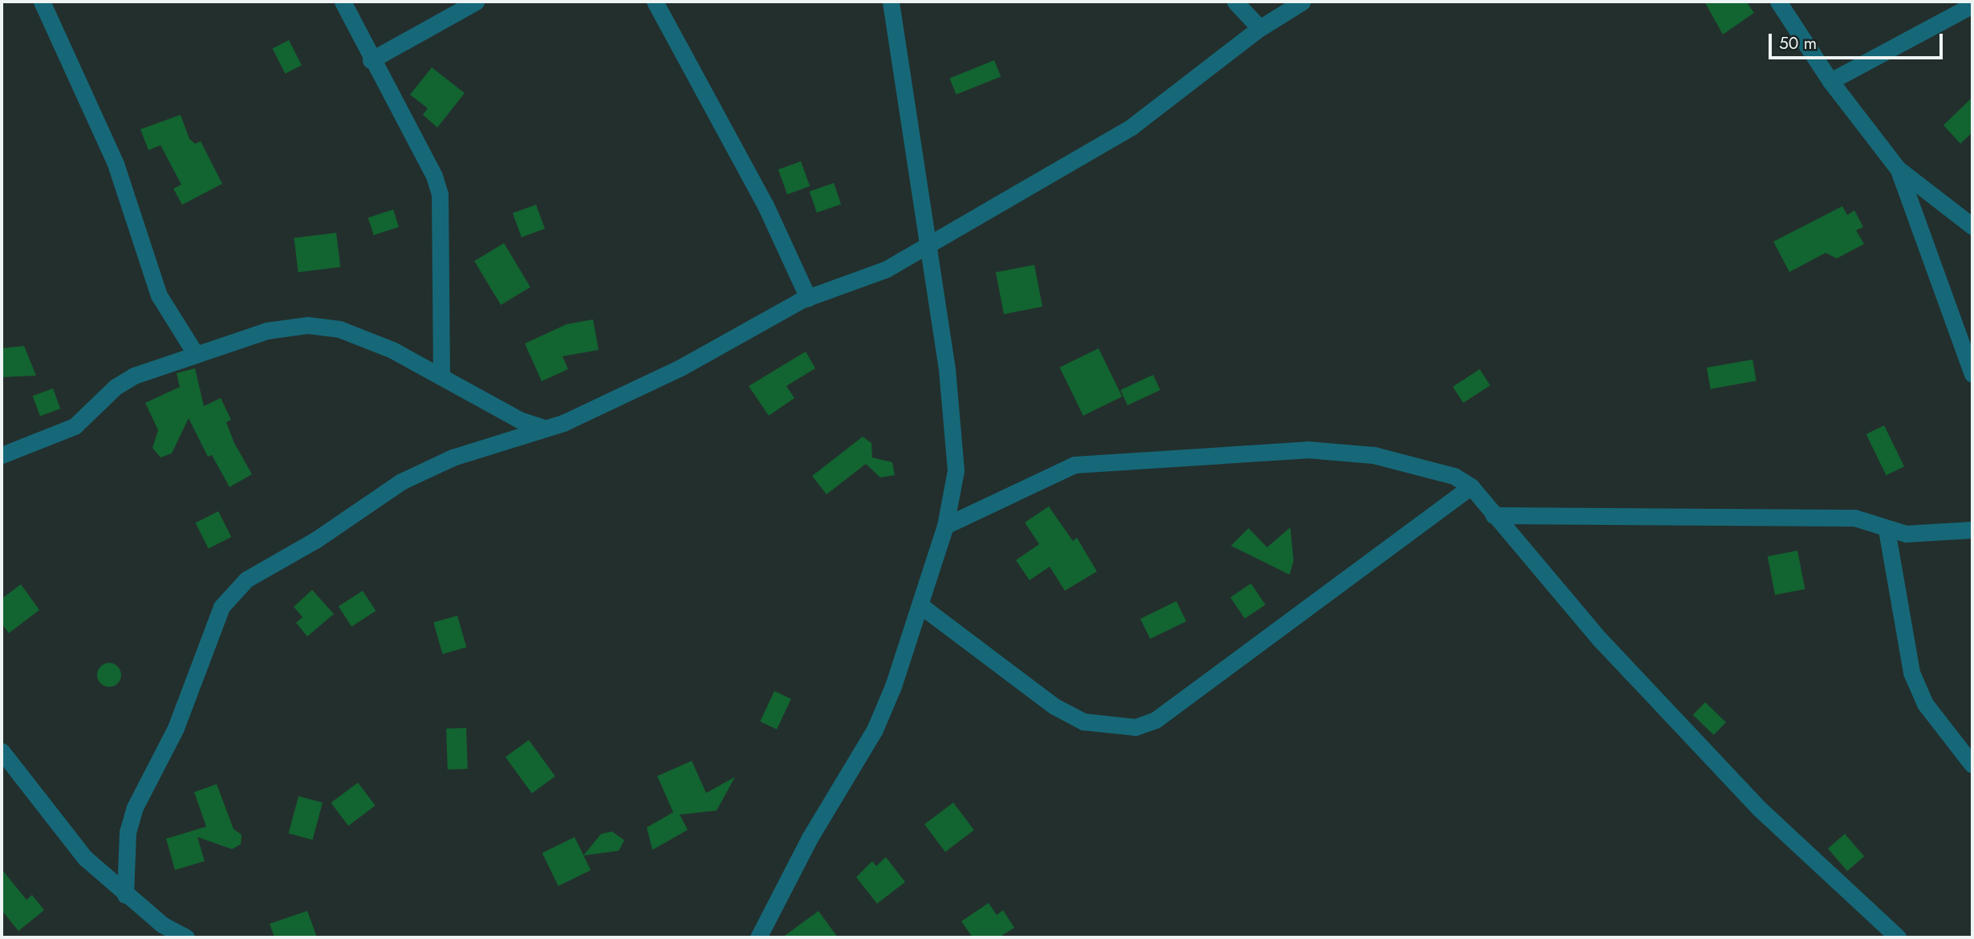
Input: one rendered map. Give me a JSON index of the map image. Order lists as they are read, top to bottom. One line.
{"scale_bar":"50 m"}
